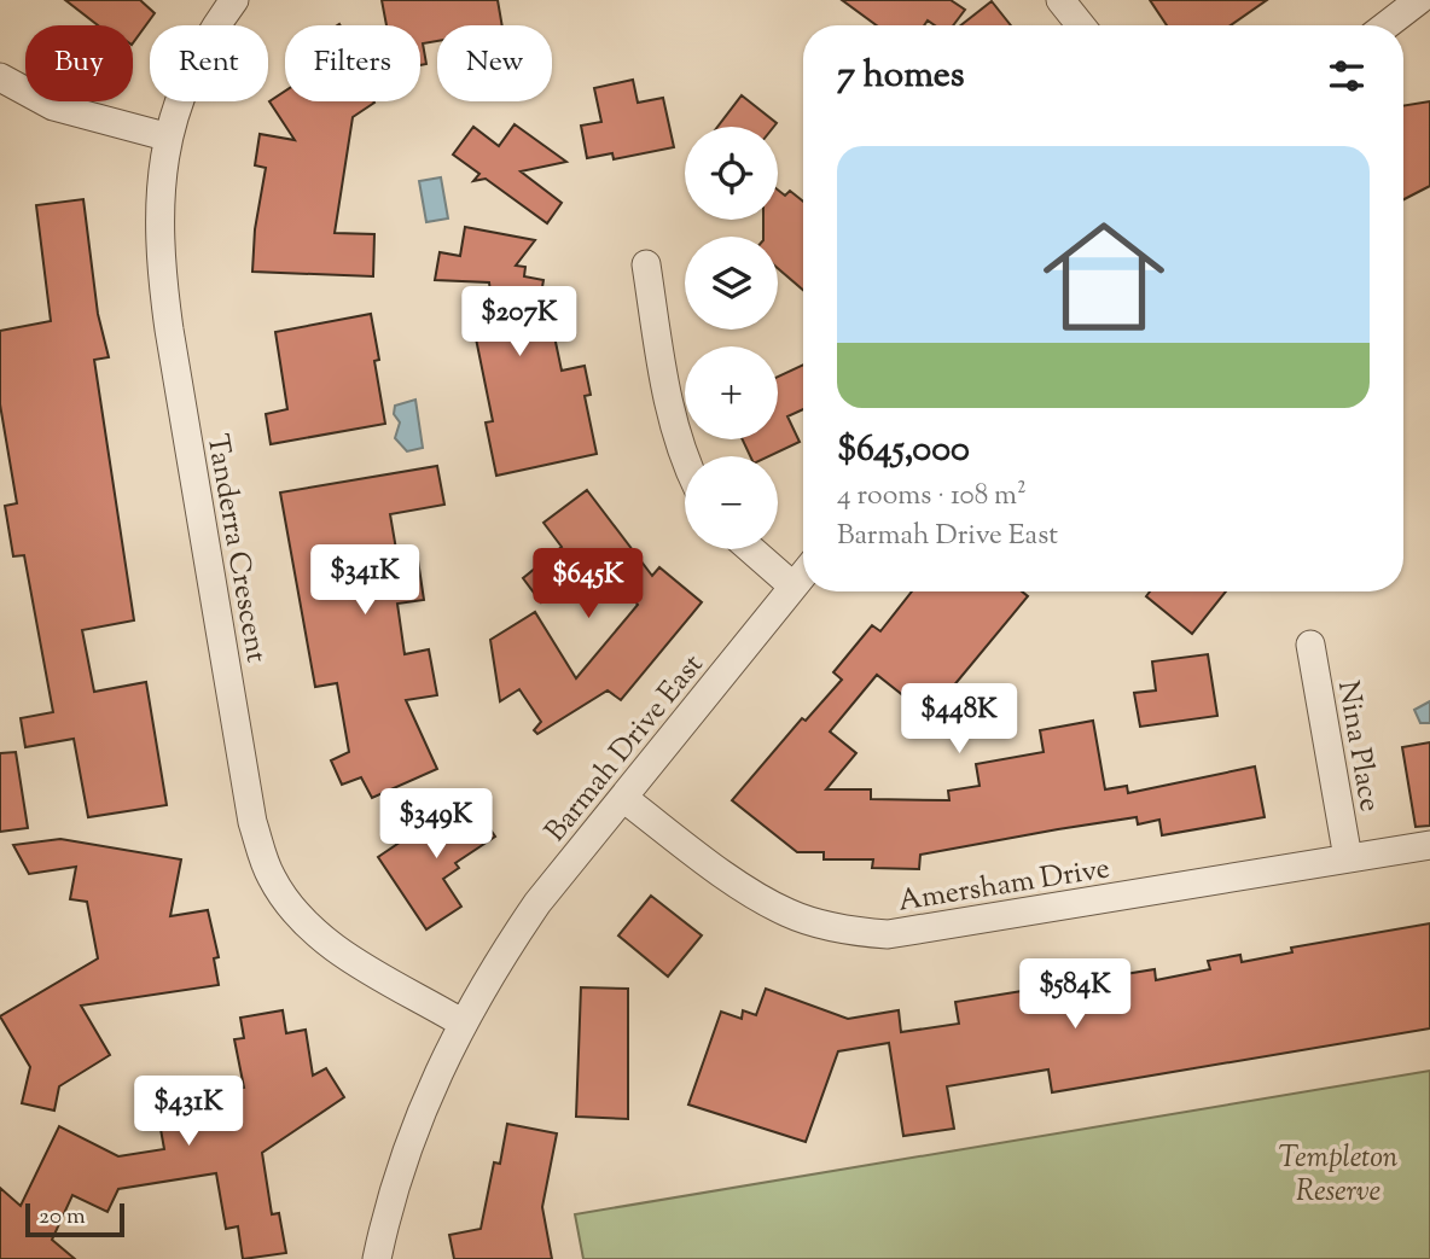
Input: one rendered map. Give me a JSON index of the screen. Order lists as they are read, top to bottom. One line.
{"streets":{"street":["Tanderra Crescent","Nina Place","Barmah Drive East","Amersham Drive"]},"crossings":[["Tanderra Crescent","Barmah Drive East"],["Nina Place","Amersham Drive"],["Barmah Drive East","Amersham Drive"]],"parks":["Templeton Reserve"],"scale_bar":"20 m","page":{"chip":["Buy","Rent","Filters","New"],"heading":"7 homes","map_buttons":["+","−"],"list":[{"name":"$645,000","note":"4 rooms · 108 m² · Barmah Drive East"}],"price":["$207K","$341K","$645K","$448K","$349K","$584K","$431K"],"scale":"20 m"}}
